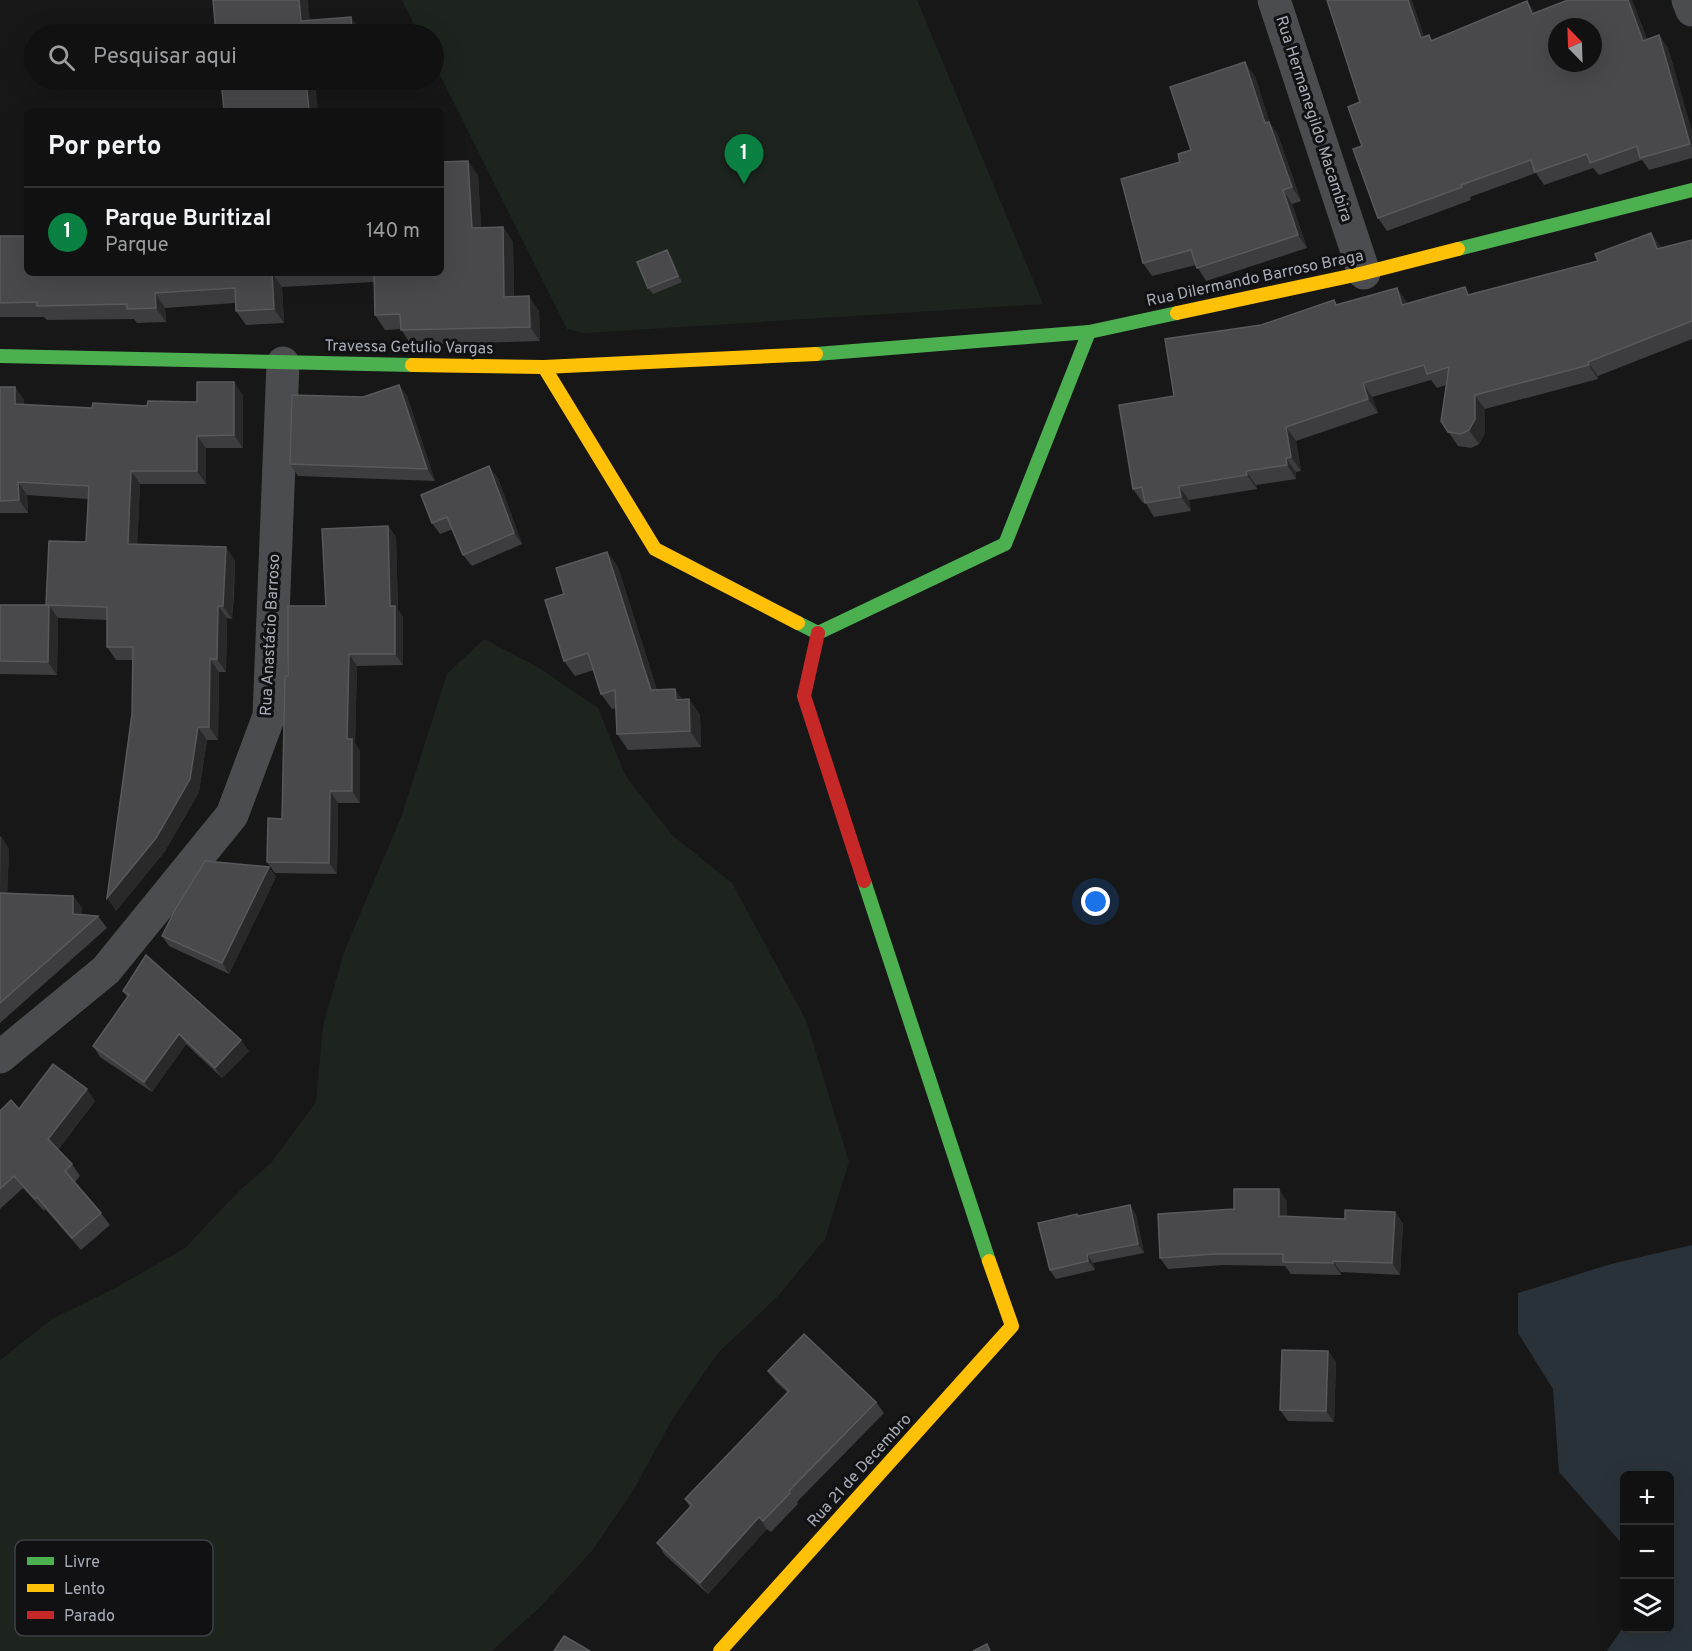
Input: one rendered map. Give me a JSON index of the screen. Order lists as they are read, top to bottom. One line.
{"streets":{"street":["Rua Hermanegildo Macambira","Rua Dilermando Barroso Braga","Travessa Getulio Vargas","Rua Anastácio Barroso","Rua 21 de Decembro"]},"crossings":[["Rua Hermanegildo Macambira","Rua Dilermando Barroso Braga"],["Rua Dilermando Barroso Braga","Travessa Getulio Vargas"],["Travessa Getulio Vargas","Rua Anastácio Barroso"]],"legend":["Livre","Lento","Parado"],"north":"top left","page":{"search":"Pesquisar aqui","heading":"Por perto","pins":"1","list":[{"mark":"1","name":"Parque Buritizal","note":"Parque","value":"140 m"}],"map_buttons":["+","−"]}}
